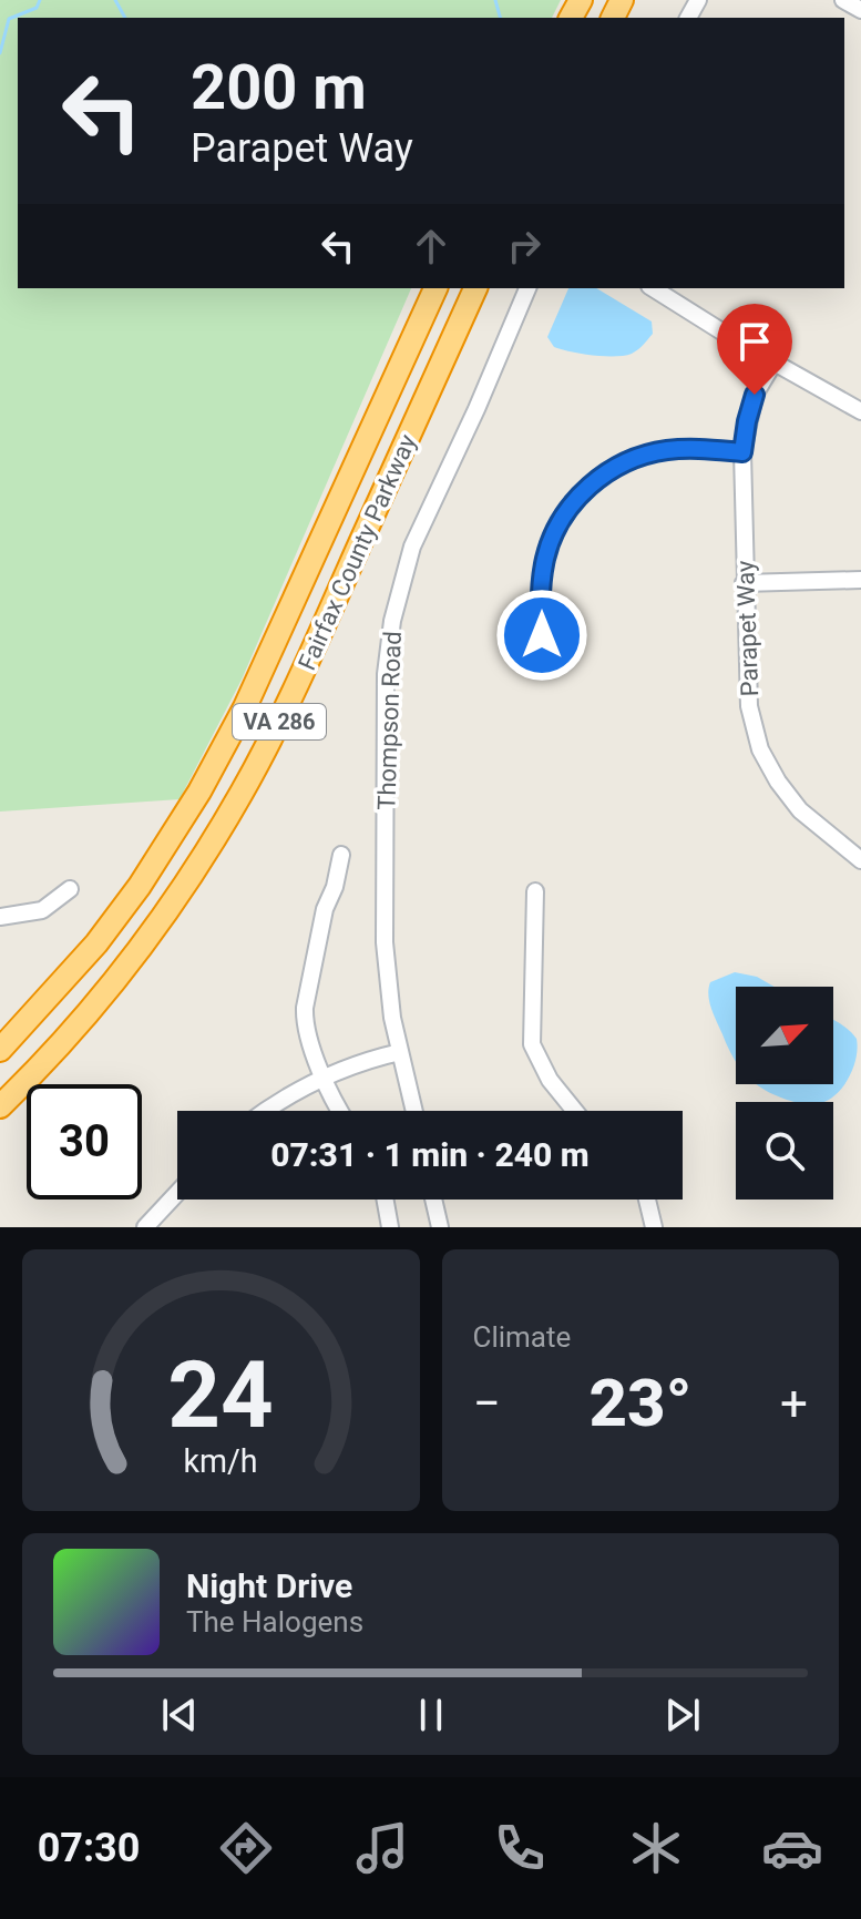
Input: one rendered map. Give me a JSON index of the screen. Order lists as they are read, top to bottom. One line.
{"streets":{"highway":["Fairfax County Parkway","VA 286"],"street":["Parapet Way","Thompson Road"]},"north":"top right","page":{"turn":["200 m","Parapet Way"],"limit":"30","trip":"07:31 · 1 min · 240 m","tile":"Climate","heat":["−","23°","+"],"song":["Night Drive","The Halogens"],"tabs":"07:30","gauge":["24","km/h"]}}
